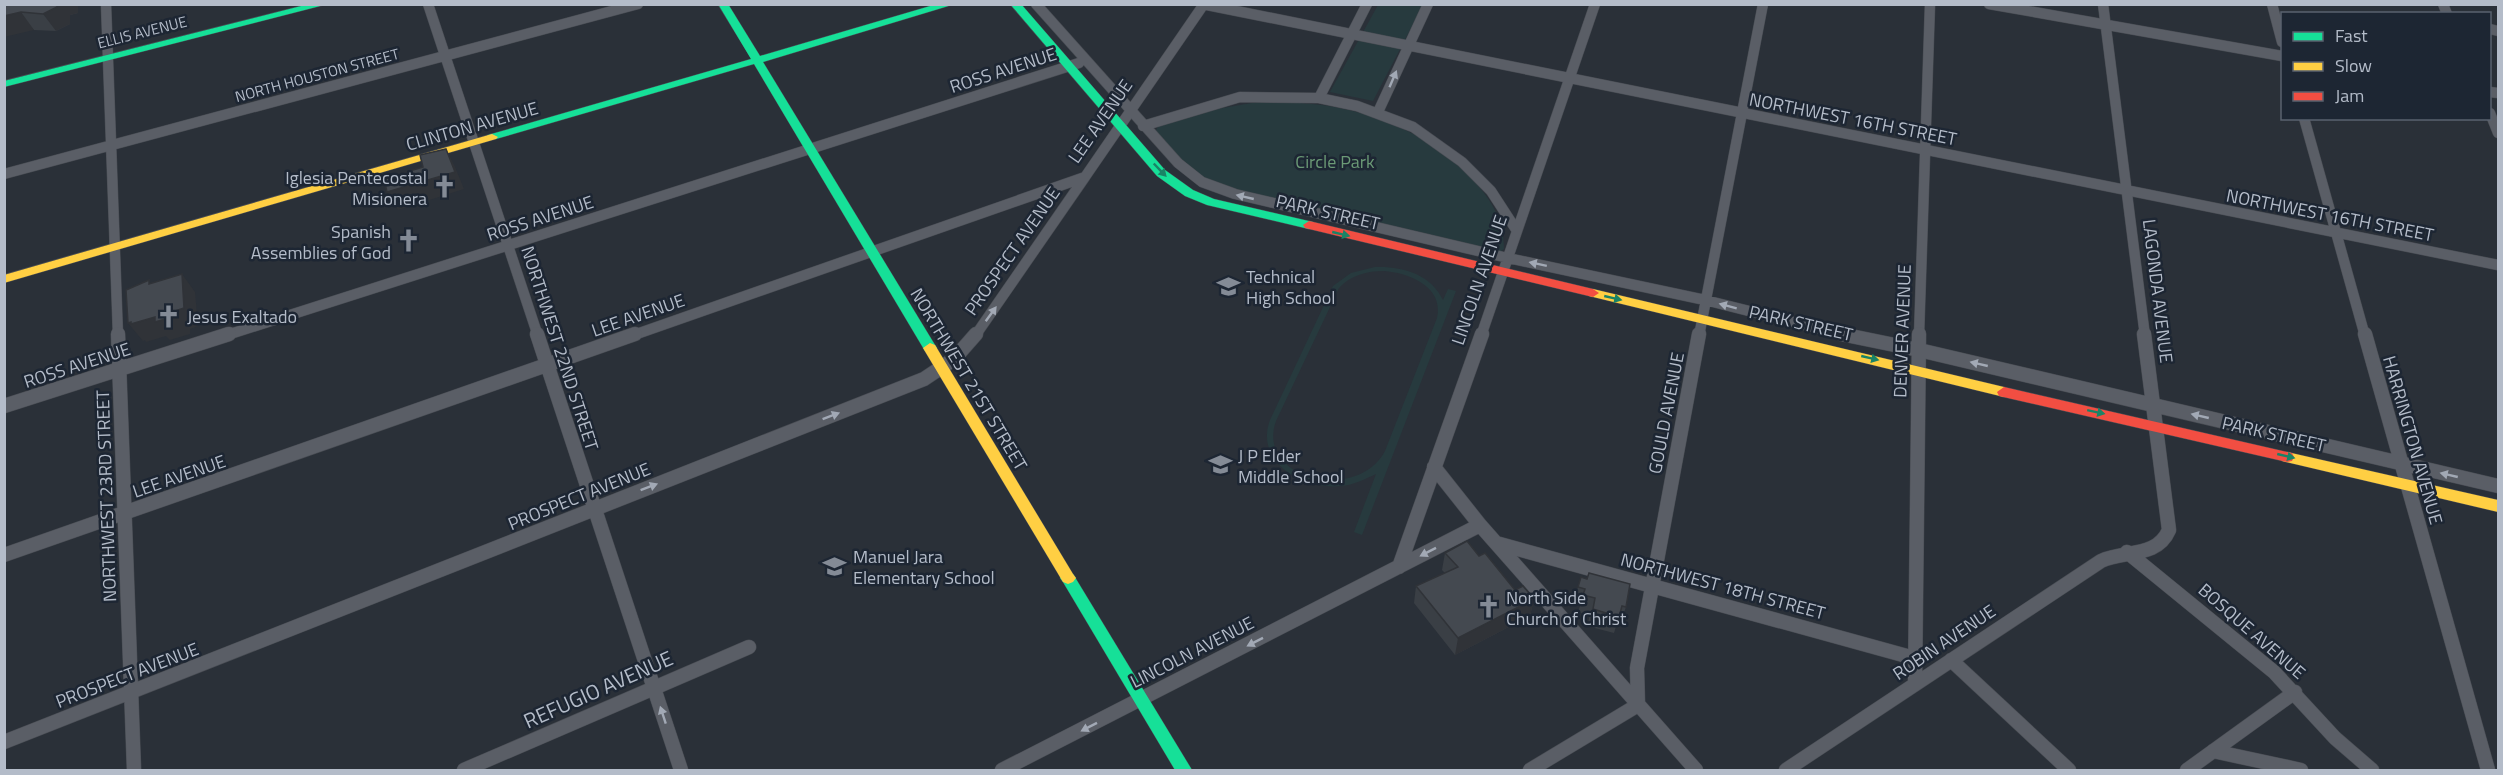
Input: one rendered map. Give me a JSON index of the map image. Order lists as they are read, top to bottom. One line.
{"streets":{"street":["ELLIS AVENUE","ROSS AVENUE","NORTH HOUSTON STREET","NORTHWEST 16TH STREET","LEE AVENUE","CLINTON AVENUE","PARK STREET","PROSPECT AVENUE","LINCOLN AVENUE","LAGONDA AVENUE","DENVER AVENUE","NORTHWEST 22ND STREET","NORTHWEST 21ST STREET","GOULD AVENUE","HARRINGTON AVENUE","NORTHWEST 23RD STREET","NORTHWEST 18TH STREET","BOSQUE AVENUE","ROBIN AVENUE","REFUGIO AVENUE"]},"crossings":[["ELLIS AVENUE","NORTHWEST 23RD STREET"],["ROSS AVENUE","PARK STREET"],["ROSS AVENUE","NORTHWEST 22ND STREET"],["ROSS AVENUE","NORTHWEST 21ST STREET"],["ROSS AVENUE","NORTHWEST 23RD STREET"],["NORTH HOUSTON STREET","NORTHWEST 22ND STREET"],["NORTH HOUSTON STREET","NORTHWEST 23RD STREET"],["NORTHWEST 16TH STREET","LEE AVENUE"],["NORTHWEST 16TH STREET","LINCOLN AVENUE"],["NORTHWEST 16TH STREET","LAGONDA AVENUE"],["NORTHWEST 16TH STREET","DENVER AVENUE"],["NORTHWEST 16TH STREET","GOULD AVENUE"],["NORTHWEST 16TH STREET","HARRINGTON AVENUE"],["LEE AVENUE","PARK STREET"],["LEE AVENUE","PROSPECT AVENUE"],["LEE AVENUE","NORTHWEST 22ND STREET"],["LEE AVENUE","NORTHWEST 21ST STREET"],["LEE AVENUE","NORTHWEST 23RD STREET"],["CLINTON AVENUE","NORTHWEST 22ND STREET"],["CLINTON AVENUE","NORTHWEST 21ST STREET"],["CLINTON AVENUE","NORTHWEST 23RD STREET"],["PARK STREET","LINCOLN AVENUE"],["PARK STREET","LAGONDA AVENUE"],["PARK STREET","DENVER AVENUE"],["PARK STREET","GOULD AVENUE"],["PARK STREET","HARRINGTON AVENUE"],["PROSPECT AVENUE","NORTHWEST 22ND STREET"],["PROSPECT AVENUE","NORTHWEST 21ST STREET"],["PROSPECT AVENUE","NORTHWEST 23RD STREET"],["LINCOLN AVENUE","NORTHWEST 21ST STREET"],["LAGONDA AVENUE","BOSQUE AVENUE"],["LAGONDA AVENUE","ROBIN AVENUE"],["DENVER AVENUE","NORTHWEST 18TH STREET"],["NORTHWEST 22ND STREET","REFUGIO AVENUE"],["GOULD AVENUE","NORTHWEST 18TH STREET"],["BOSQUE AVENUE","ROBIN AVENUE"]],"one_way":["PROSPECT AVENUE","LINCOLN AVENUE"],"parks":["Circle Park"],"places":{"church":["Iglesia Pentecostal Misionera","Spanish Assemblies of God","Jesus Exaltado","North Side Church of Christ"],"school or university":["Technical High School","J P Elder Middle School","Manuel Jara Elementary School"]},"legend":["Fast","Slow","Jam"]}
